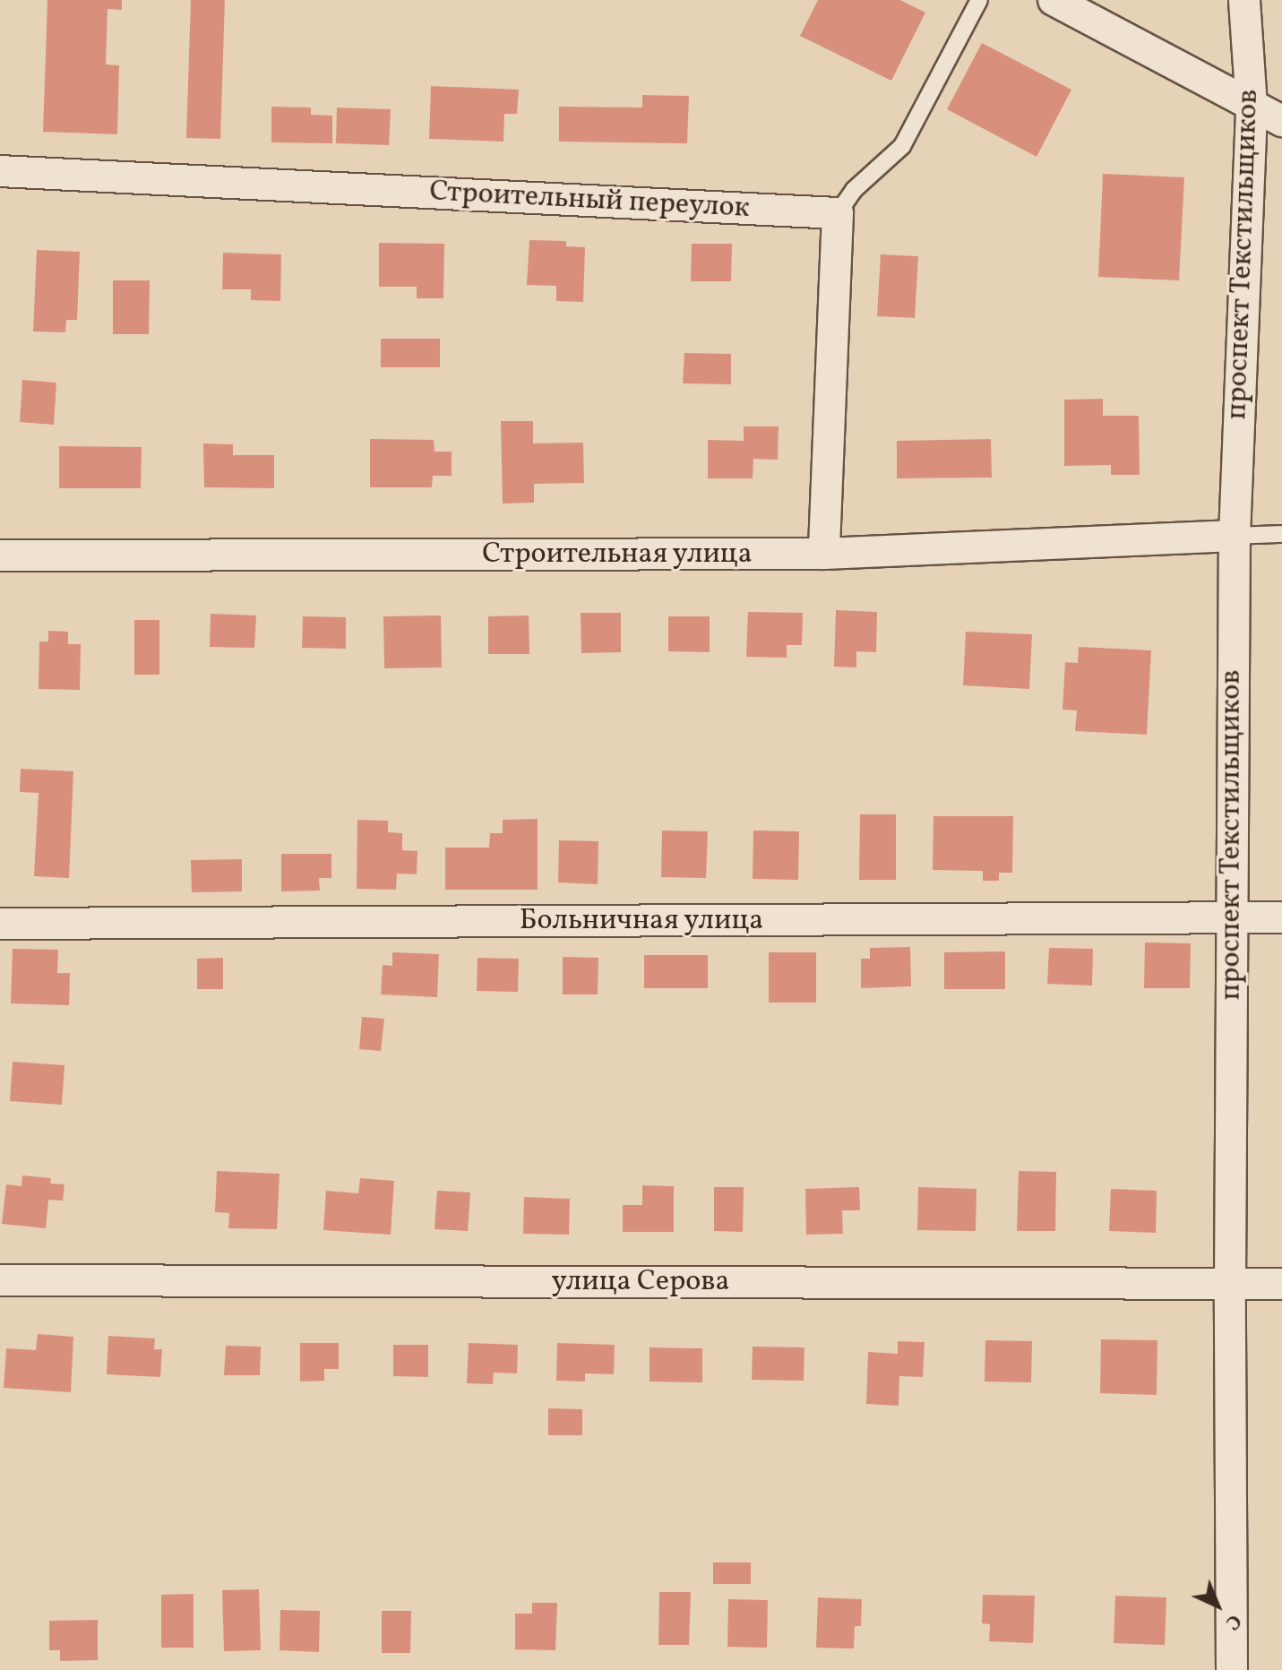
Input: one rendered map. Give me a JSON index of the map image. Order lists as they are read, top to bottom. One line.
{"streets":{"street":["Строительный переулок","проспект Текстильщиков","Строительная улица","Больничная улица","улица Серова"]},"crossings":[["проспект Текстильщиков","Строительная улица"],["проспект Текстильщиков","Больничная улица"],["проспект Текстильщиков","улица Серова"]],"north":"bottom right"}
